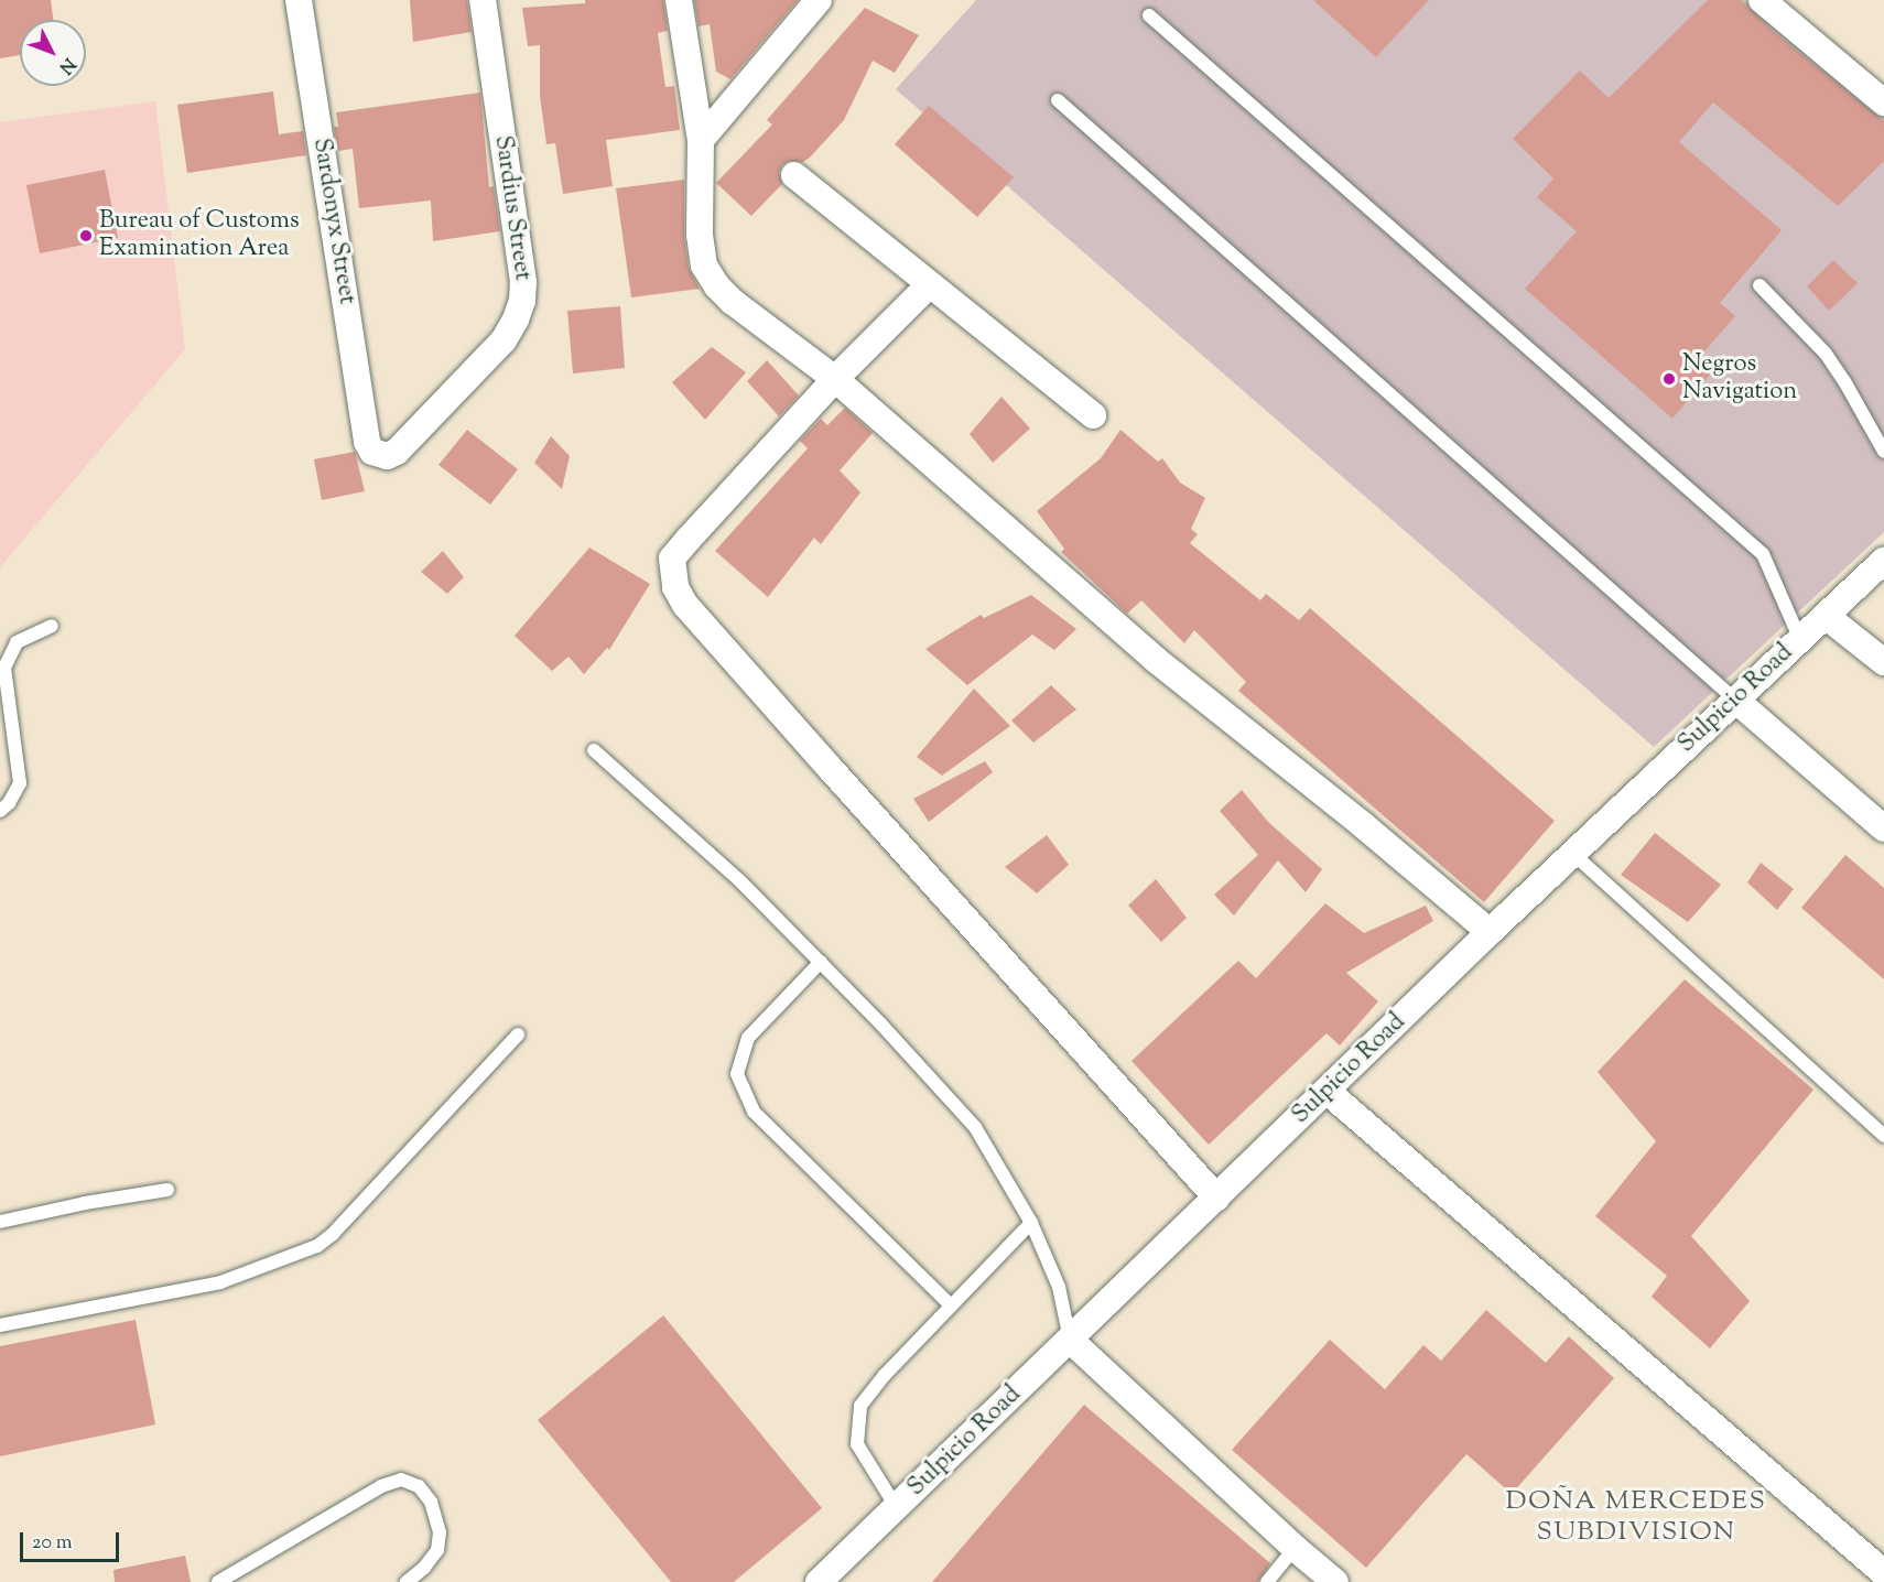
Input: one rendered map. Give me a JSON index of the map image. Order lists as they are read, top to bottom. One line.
{"streets":{"street":["Sardius Street","Sardonyx Street","Sulpicio Road"]},"crossings":[["Sardius Street","Sardonyx Street"]],"districts":["DOÑA MERCEDES SUBDIVISION"],"places":["Bureau of Customs Examination Area","Negros Navigation"],"scale_bar":"20 m","north":"bottom right"}
